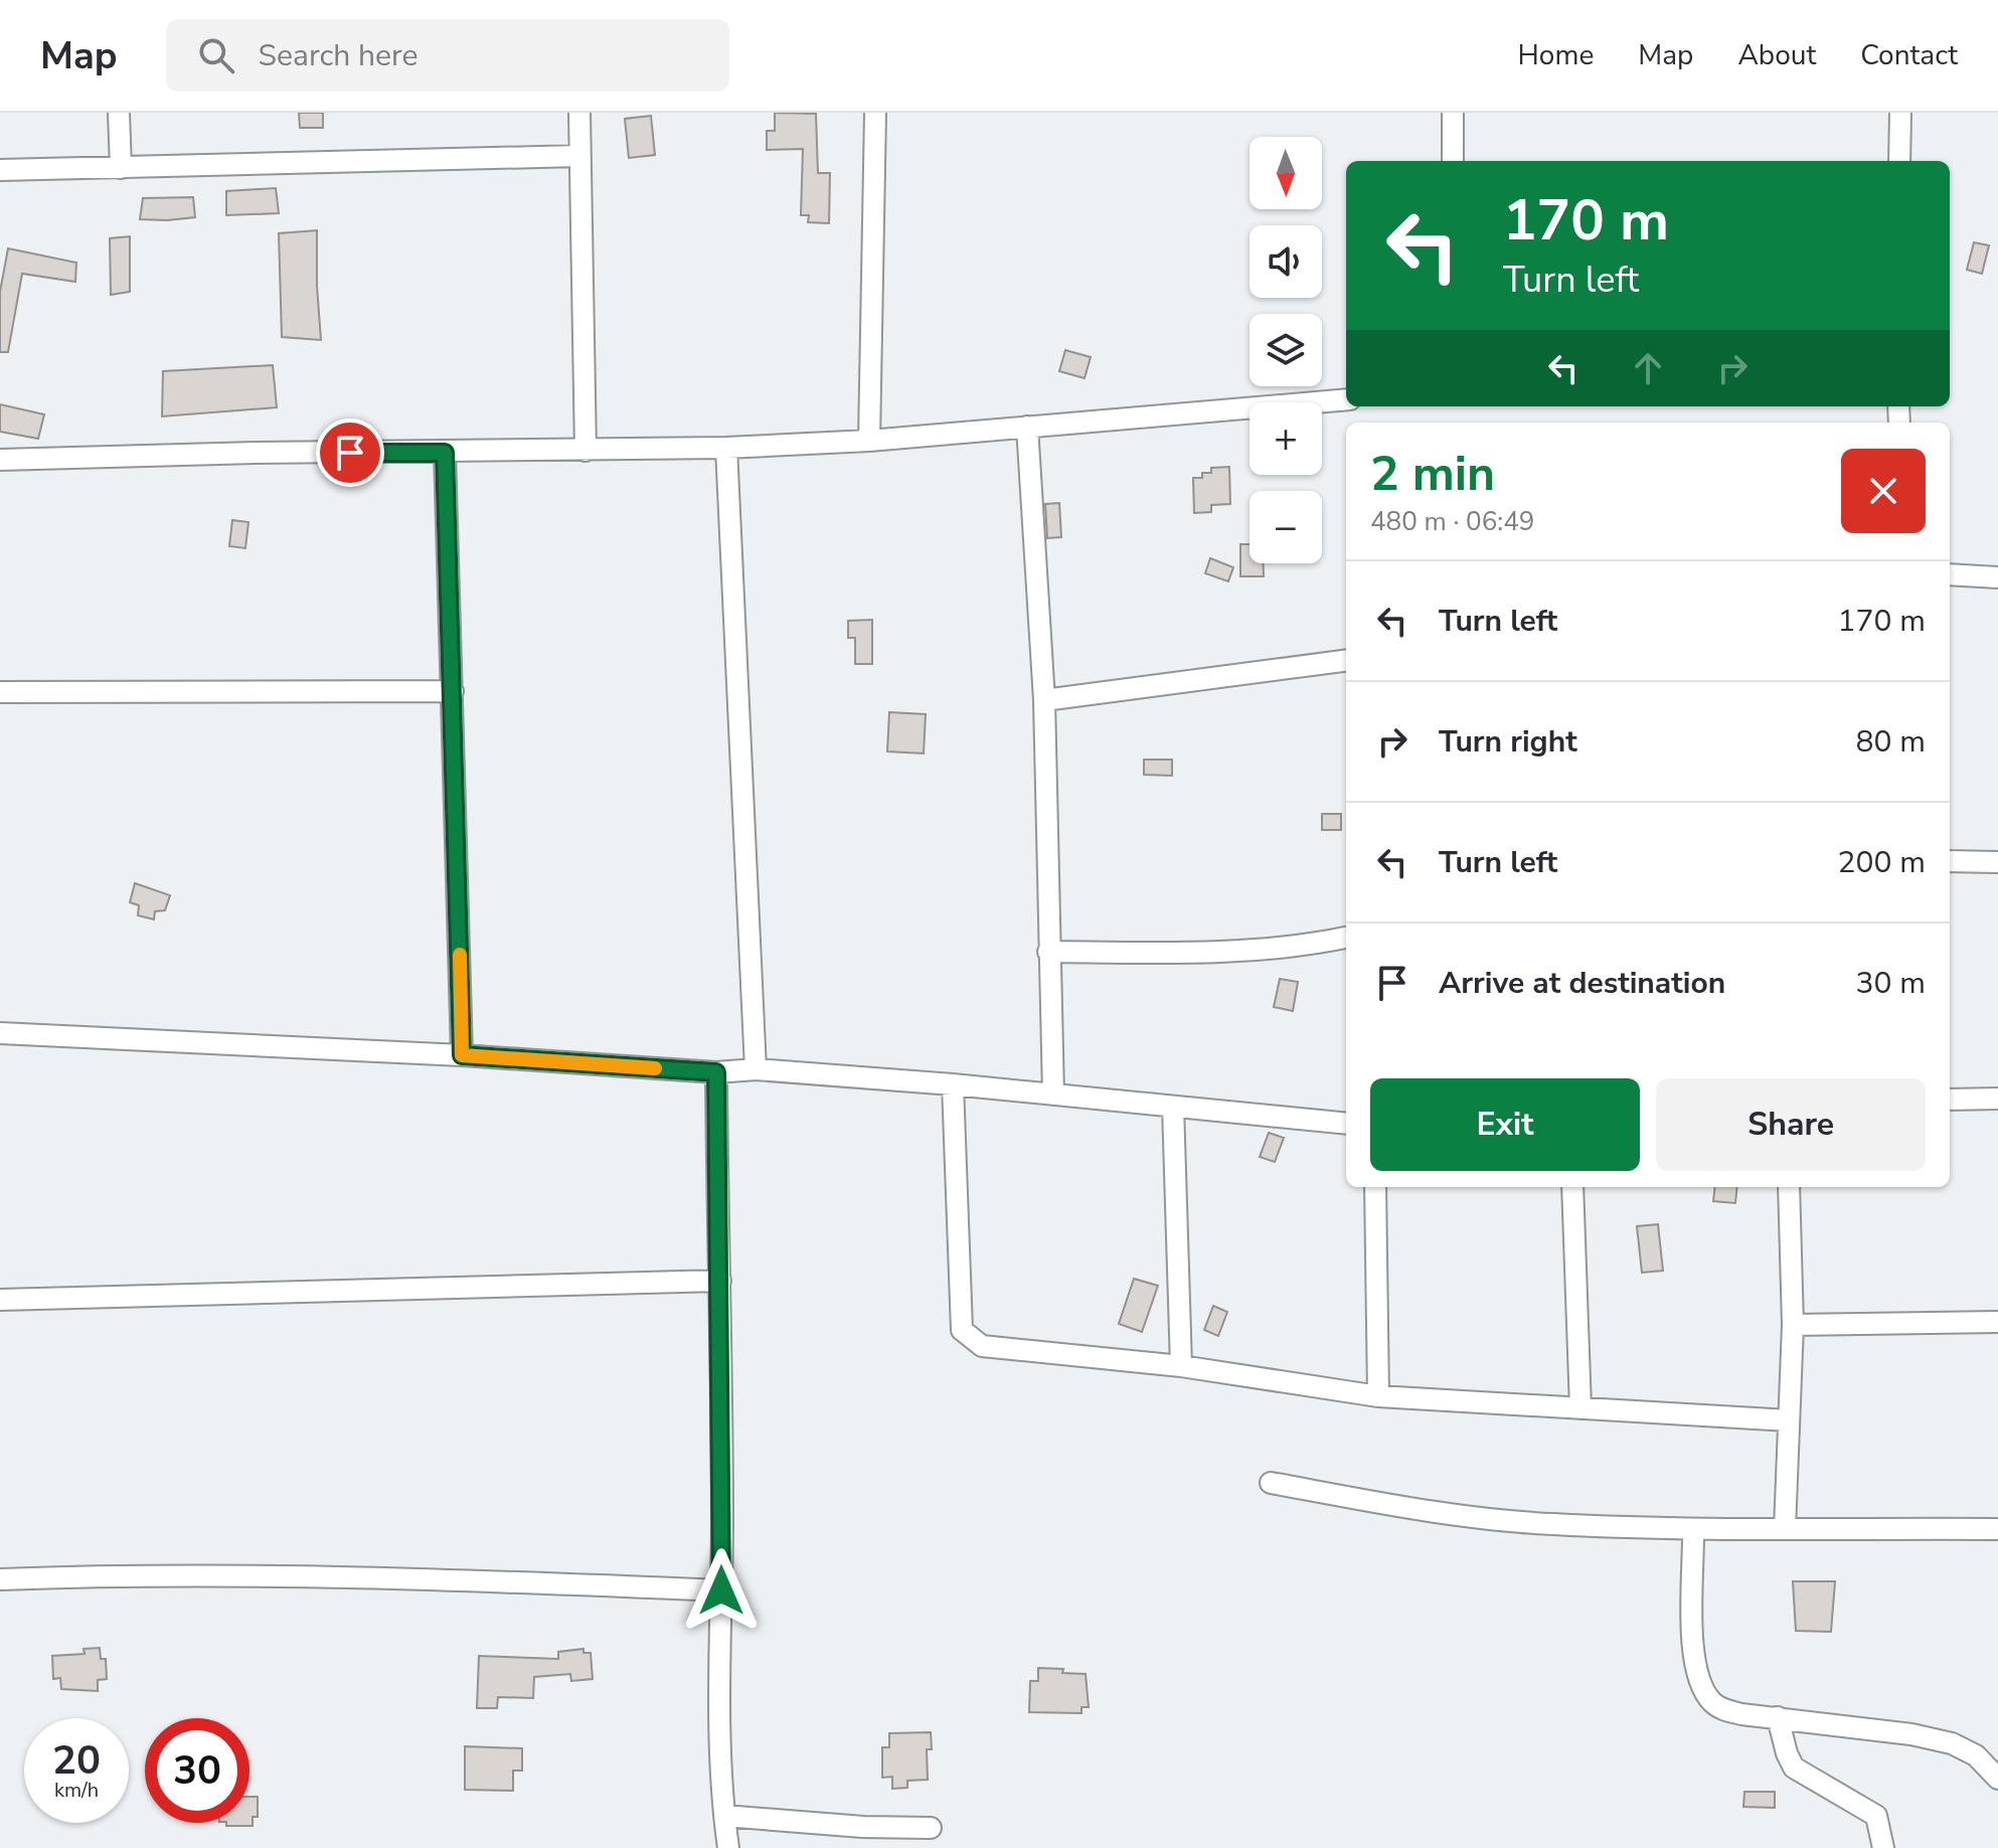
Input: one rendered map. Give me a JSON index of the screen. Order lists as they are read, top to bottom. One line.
{"north":"bottom","page":{"header":"Map","search":"Search here","nav":["Home","Map","About","Contact"],"map_buttons":["+","−"],"turn":["170 m","Turn left"],"heading":["2 min","480 m · 06:49"],"list":[{"name":"Turn left","value":"170 m"},{"name":"Turn right","value":"80 m"},{"name":"Turn left","value":"200 m"},{"name":"Arrive at destination","value":"30 m"}],"buttons":["Exit","Share"],"speed":"20 km/h","limit":"30"}}
